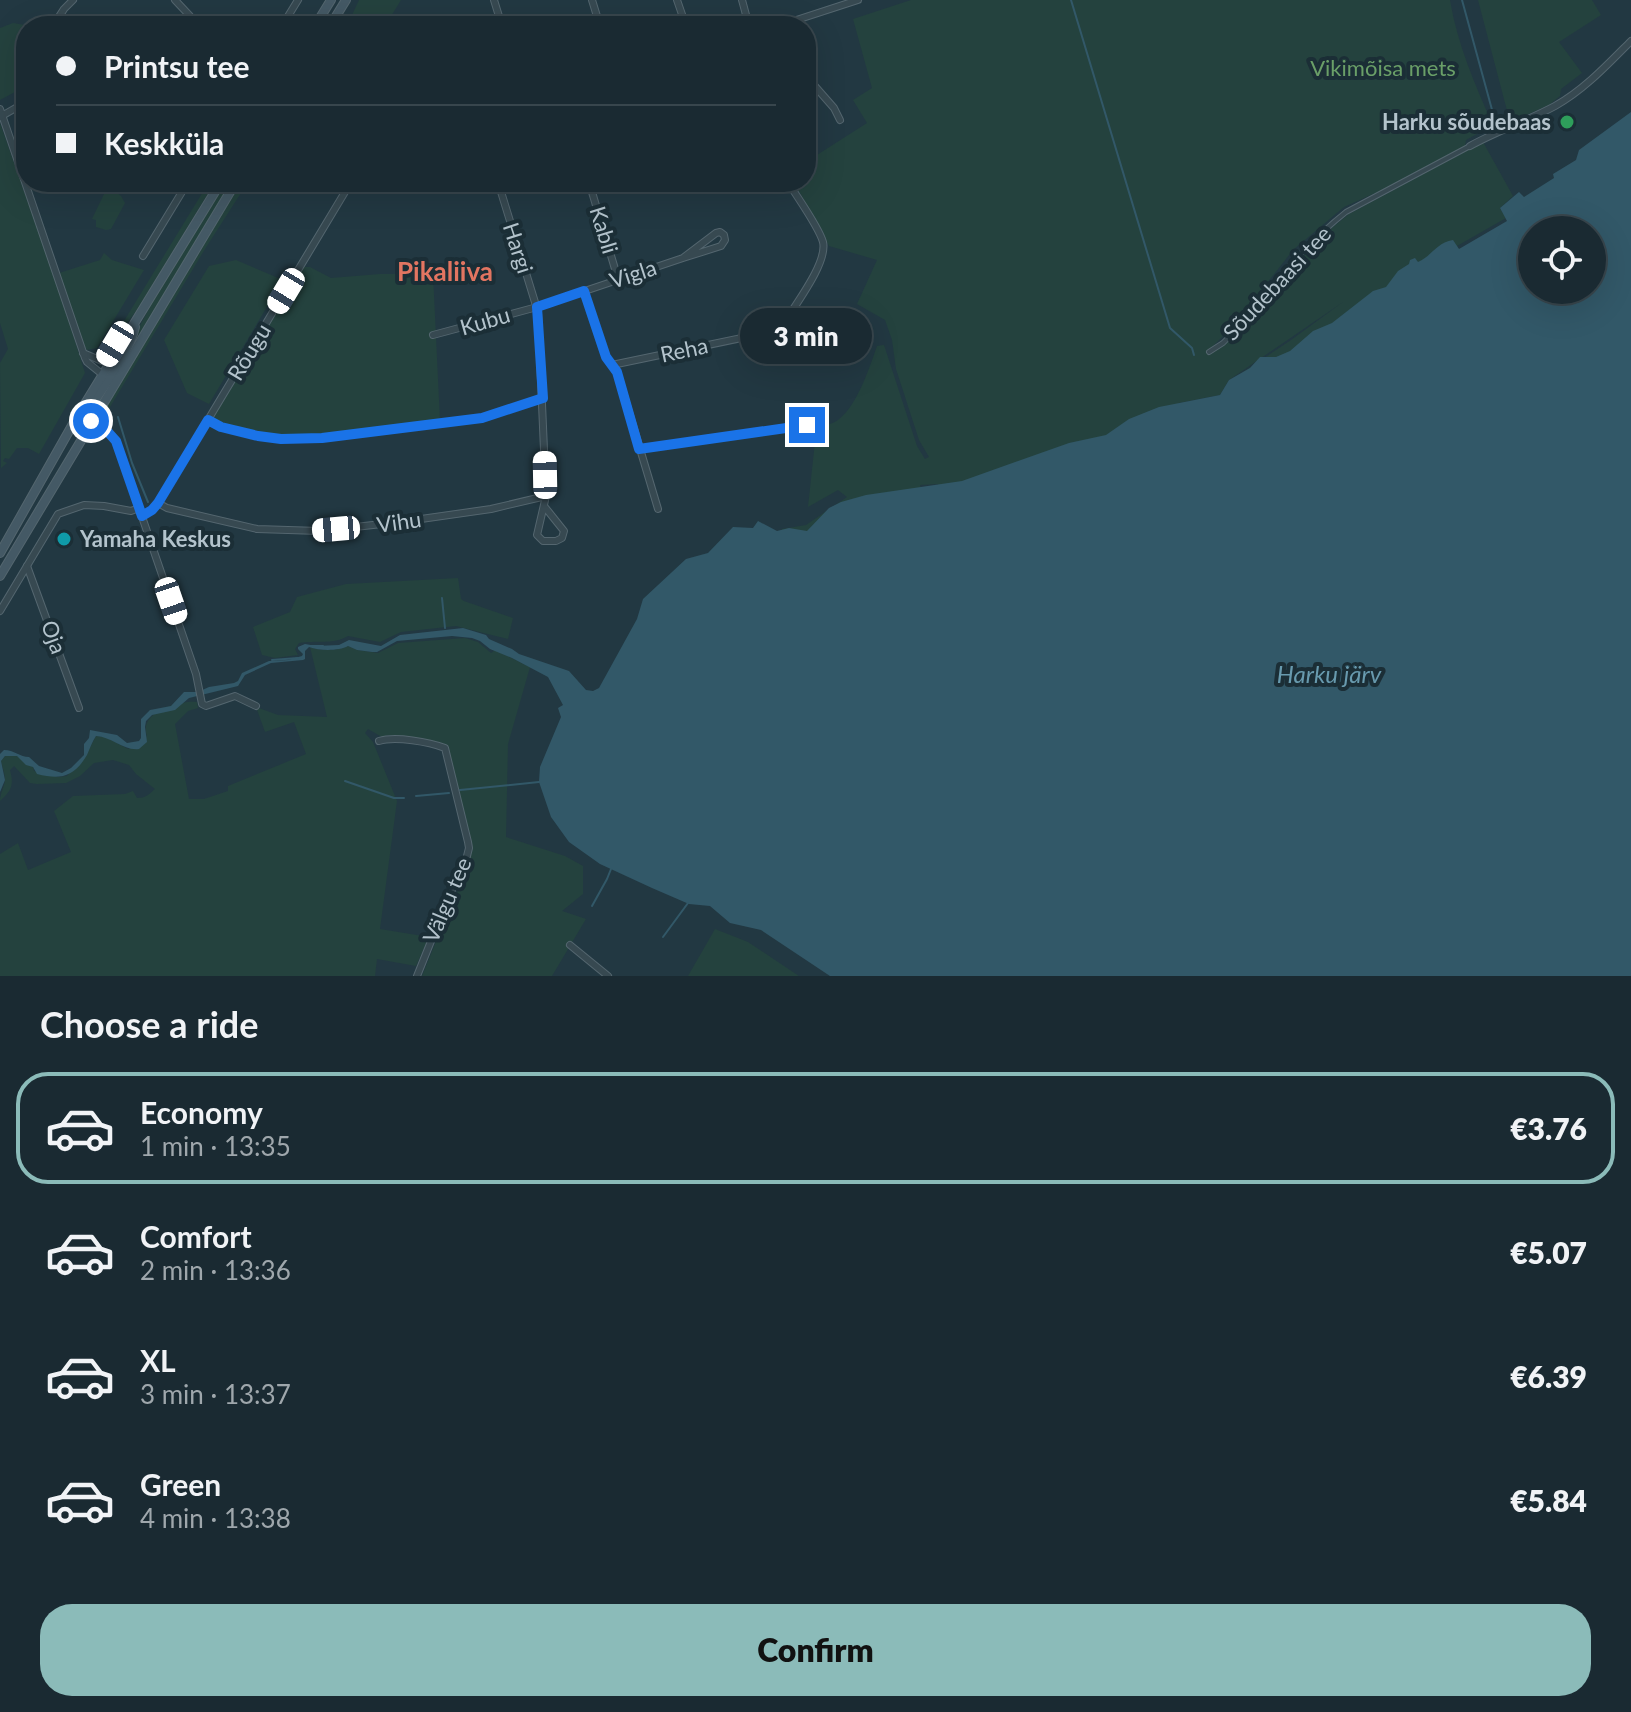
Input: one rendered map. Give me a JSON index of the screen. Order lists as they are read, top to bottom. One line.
{"streets":{"street":["Kabli","Hargi","Vigla","Sõudebaasi tee","Kubu","Reha","Rõugu","Vihu","Oja","Välgu tee"]},"crossings":[["Kabli","Vigla"],["Hargi","Vigla"],["Hargi","Kubu"],["Hargi","Vihu"],["Vigla","Kubu"],["Rõugu","Vihu"]],"districts":["Pikaliiva"],"water":["Harku järv"],"parks":["Vikimõisa mets"],"places":["Harku sõudebaas","Yamaha Keskus"],"page":{"banner":["Printsu tee","Keskküla"],"bubble":"3 min","heading":"Choose a ride","list":[{"name":"Economy","note":"1 min · 13:35","value":"€3.76"},{"name":"Comfort","note":"2 min · 13:36","value":"€5.07"},{"name":"XL","note":"3 min · 13:37","value":"€6.39"},{"name":"Green","note":"4 min · 13:38","value":"€5.84"}],"buttons":"Confirm"}}
